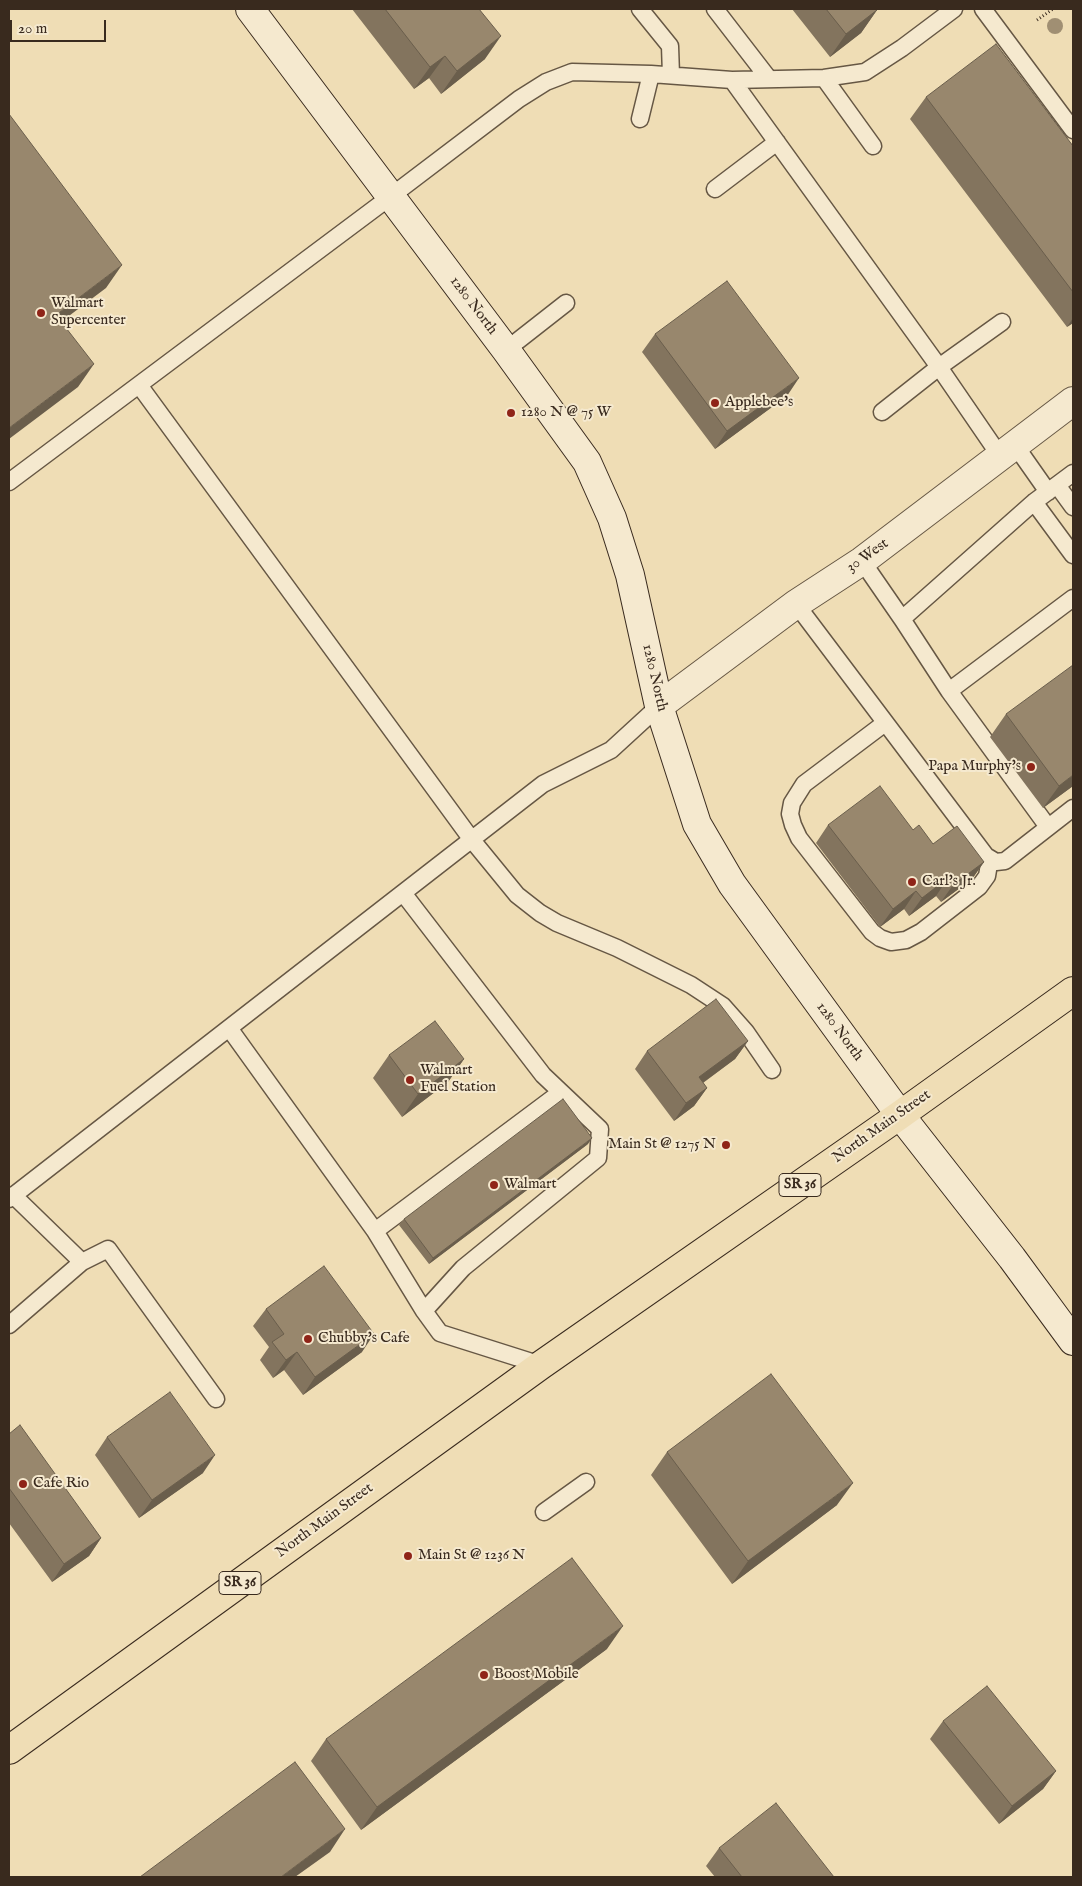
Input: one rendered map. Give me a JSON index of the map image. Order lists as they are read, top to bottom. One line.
{"streets":{"highway":["North Main Street","SR 36"],"street":["1280 North","30 West"]},"crossings":[["1280 North","30 West"],["1280 North","North Main Street"]],"places":["Walmart Supercenter","Applebee's","1280 N @ 75 W","Papa Murphy's","Carl's Jr.","Walmart Fuel Station","Main St @ 1275 N","Walmart","Chubby's Cafe","Cafe Rio","Main St @ 1236 N","Boost Mobile"],"scale_bar":"20 m"}
